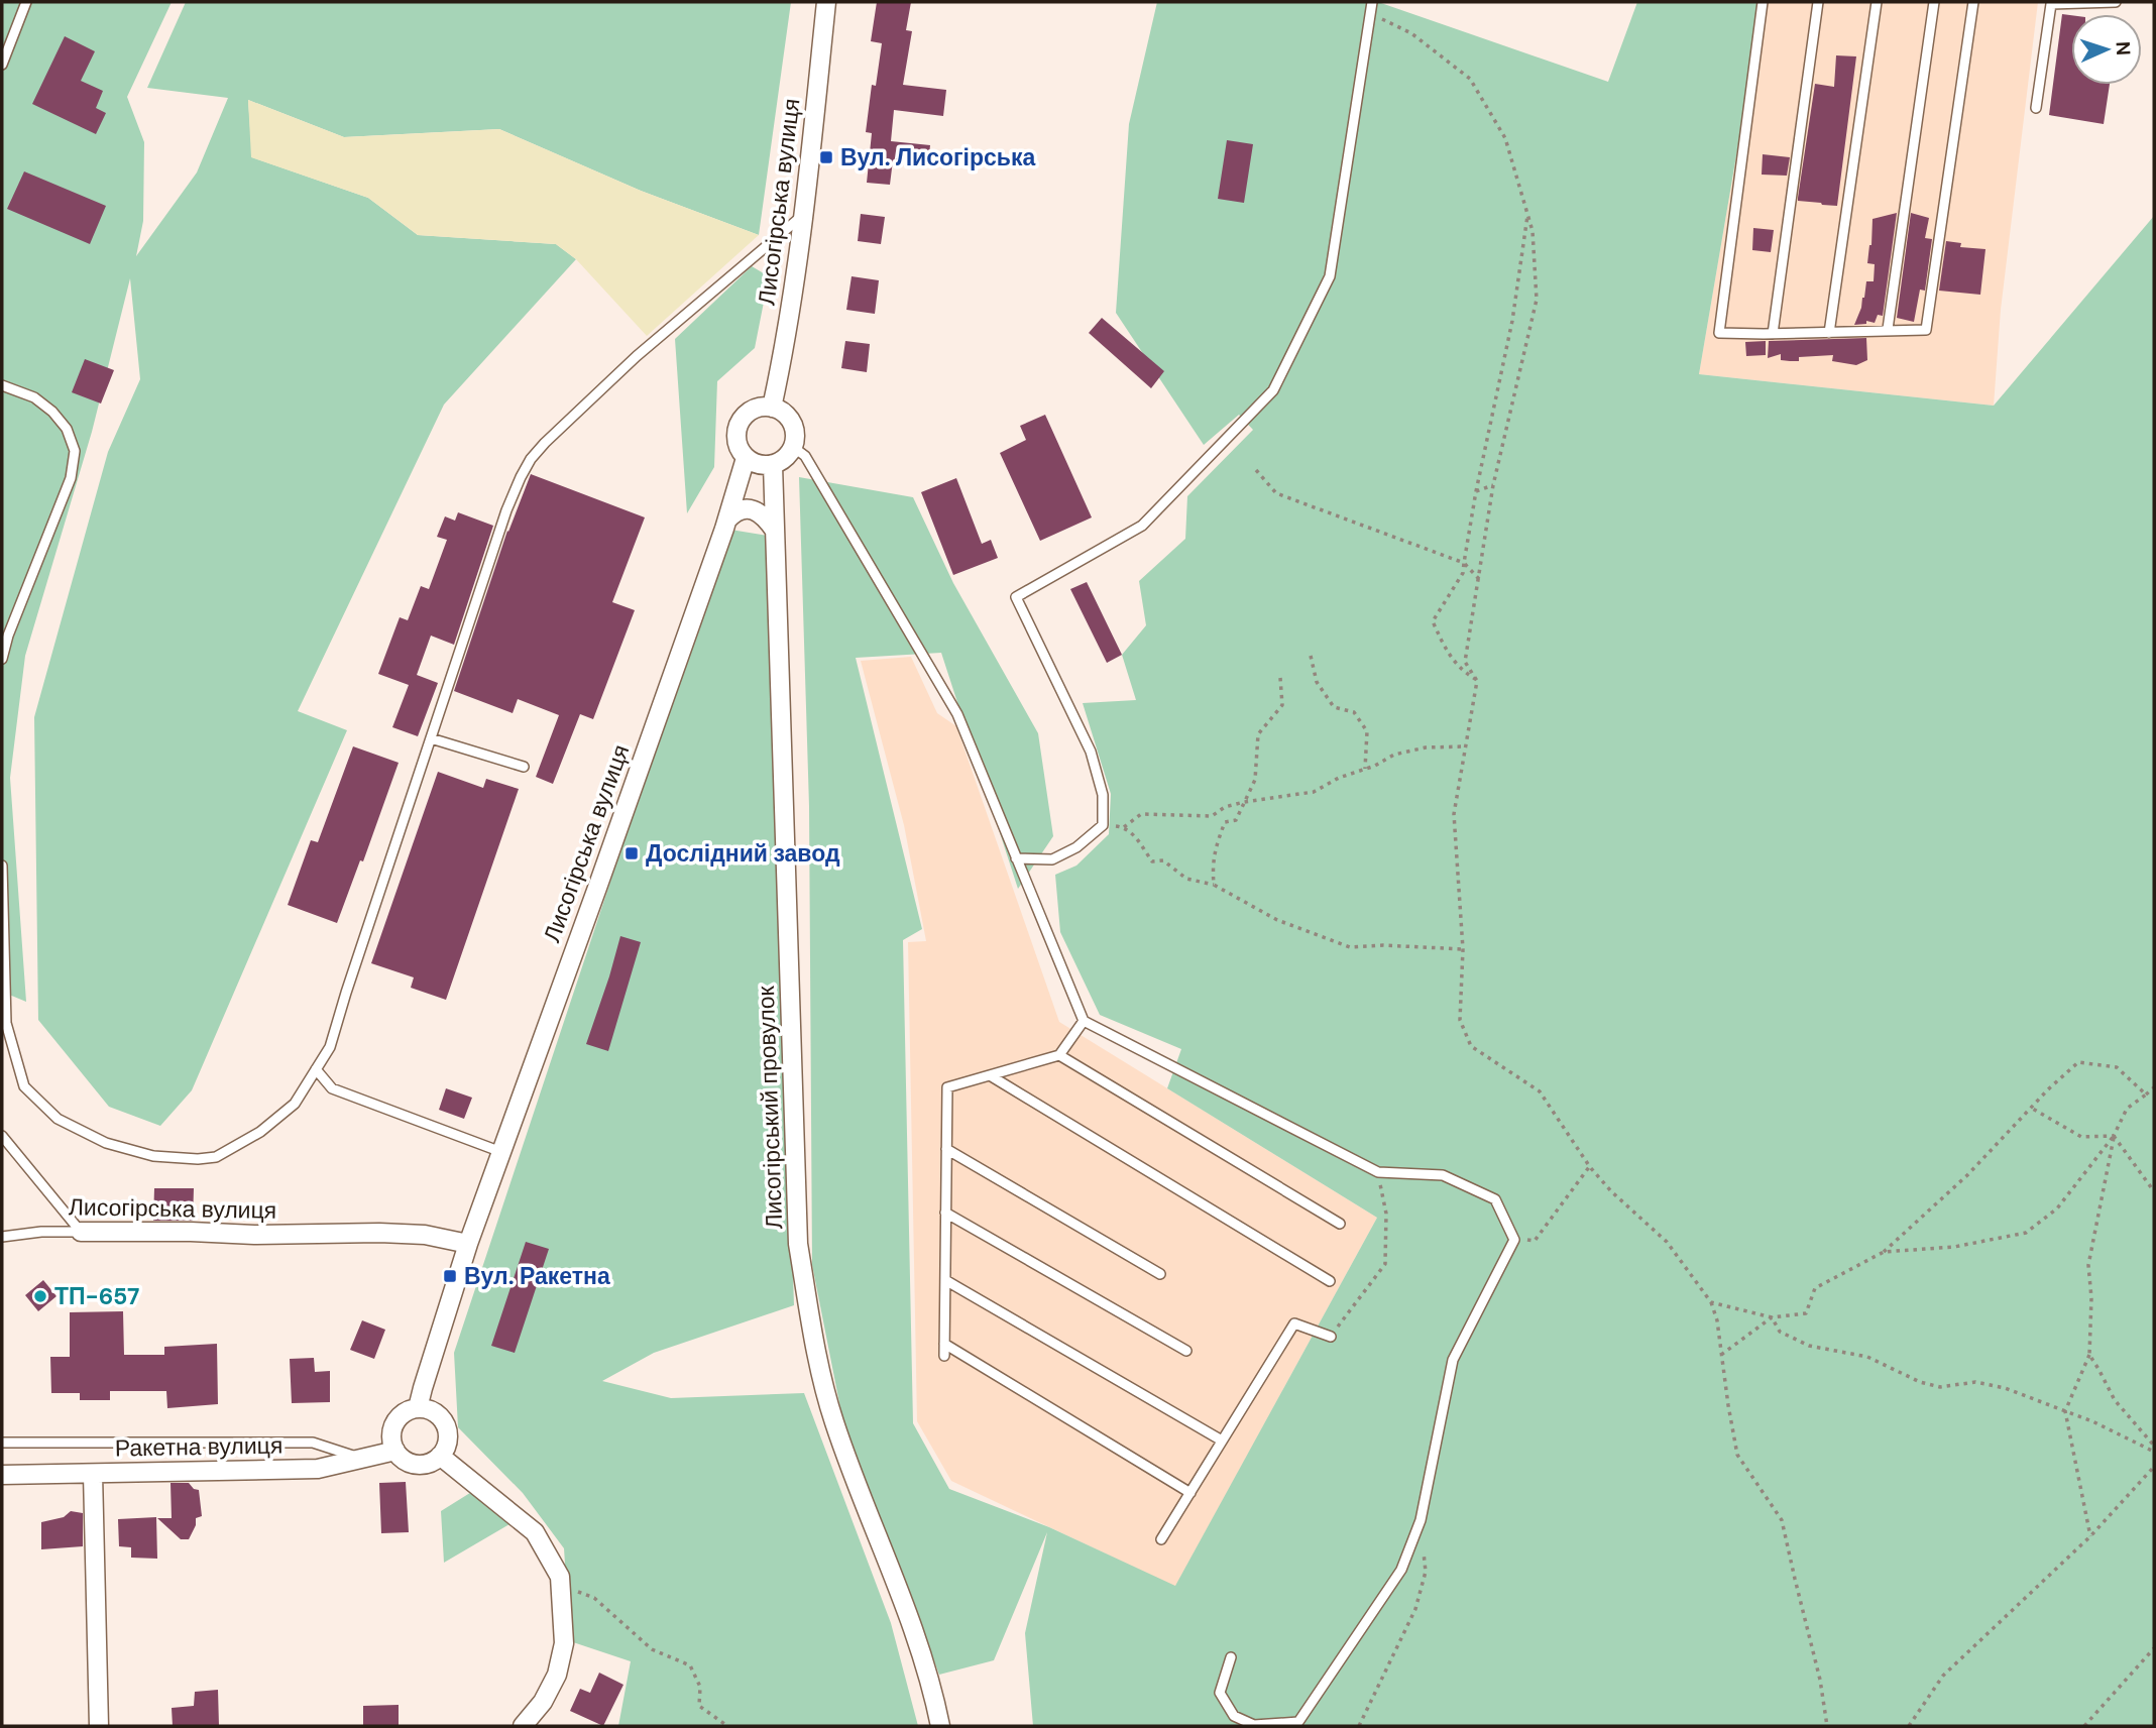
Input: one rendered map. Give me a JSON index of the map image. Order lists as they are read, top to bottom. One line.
{"streets":{"street":["Лисогірська вулиця","Лисогірський провулок","Ракетна вулиця"]},"crossings":[["Лисогірська вулиця","Лисогірський провулок"],["Лисогірська вулиця","Ракетна вулиця"]],"places":{"transit":["Вул. Лисогірська","Дослідний завод","Вул. Ракетна"],"other":["ТП-657"]},"north":"right"}
